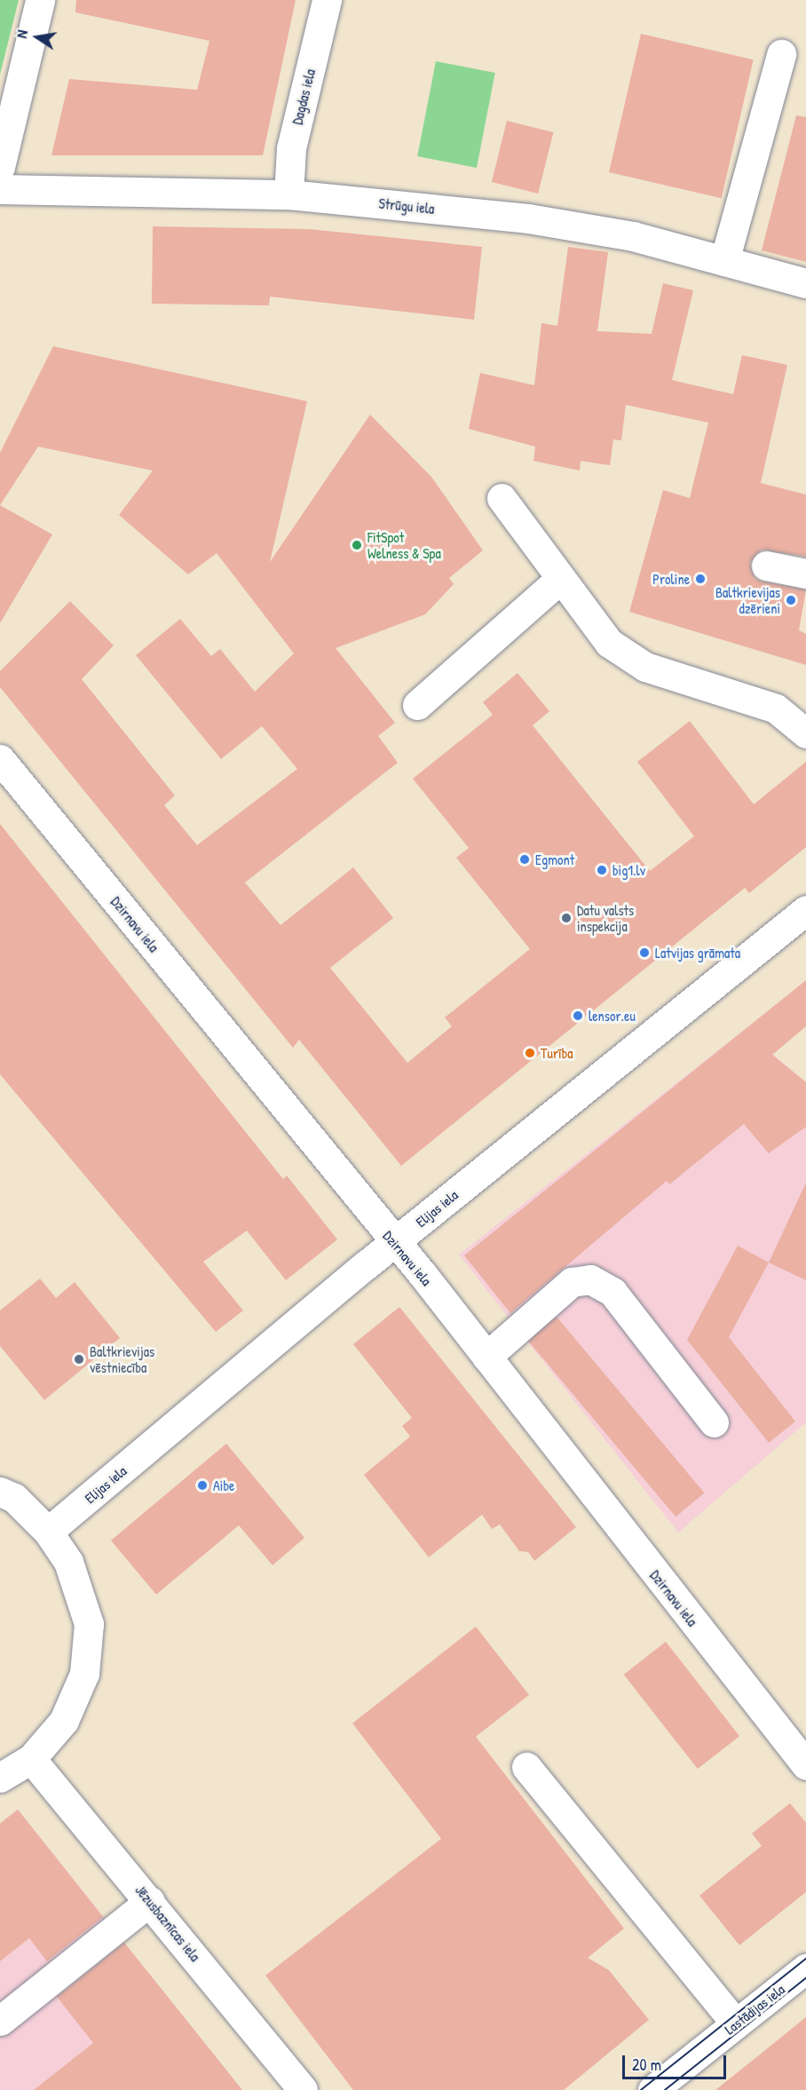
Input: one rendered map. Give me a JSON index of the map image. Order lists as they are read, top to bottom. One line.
{"streets":{"street":["Dagdas iela","Strūgu iela","Dzirnavu iela","Elijas iela","Jēzusbaznīcas iela","Lastādijas iela"]},"crossings":[["Dagdas iela","Strūgu iela"],["Dzirnavu iela","Elijas iela"]],"places":["FitSpot Welness & Spa","Proline","Baltkrievijas dzērieni","Egmont","big1.lv","Datu valsts inspekcija","Latvijas grāmata","lensor.eu","Turība","Baltkrievijas vēstniecība","Aibe"],"scale_bar":"20 m","north":"left"}
